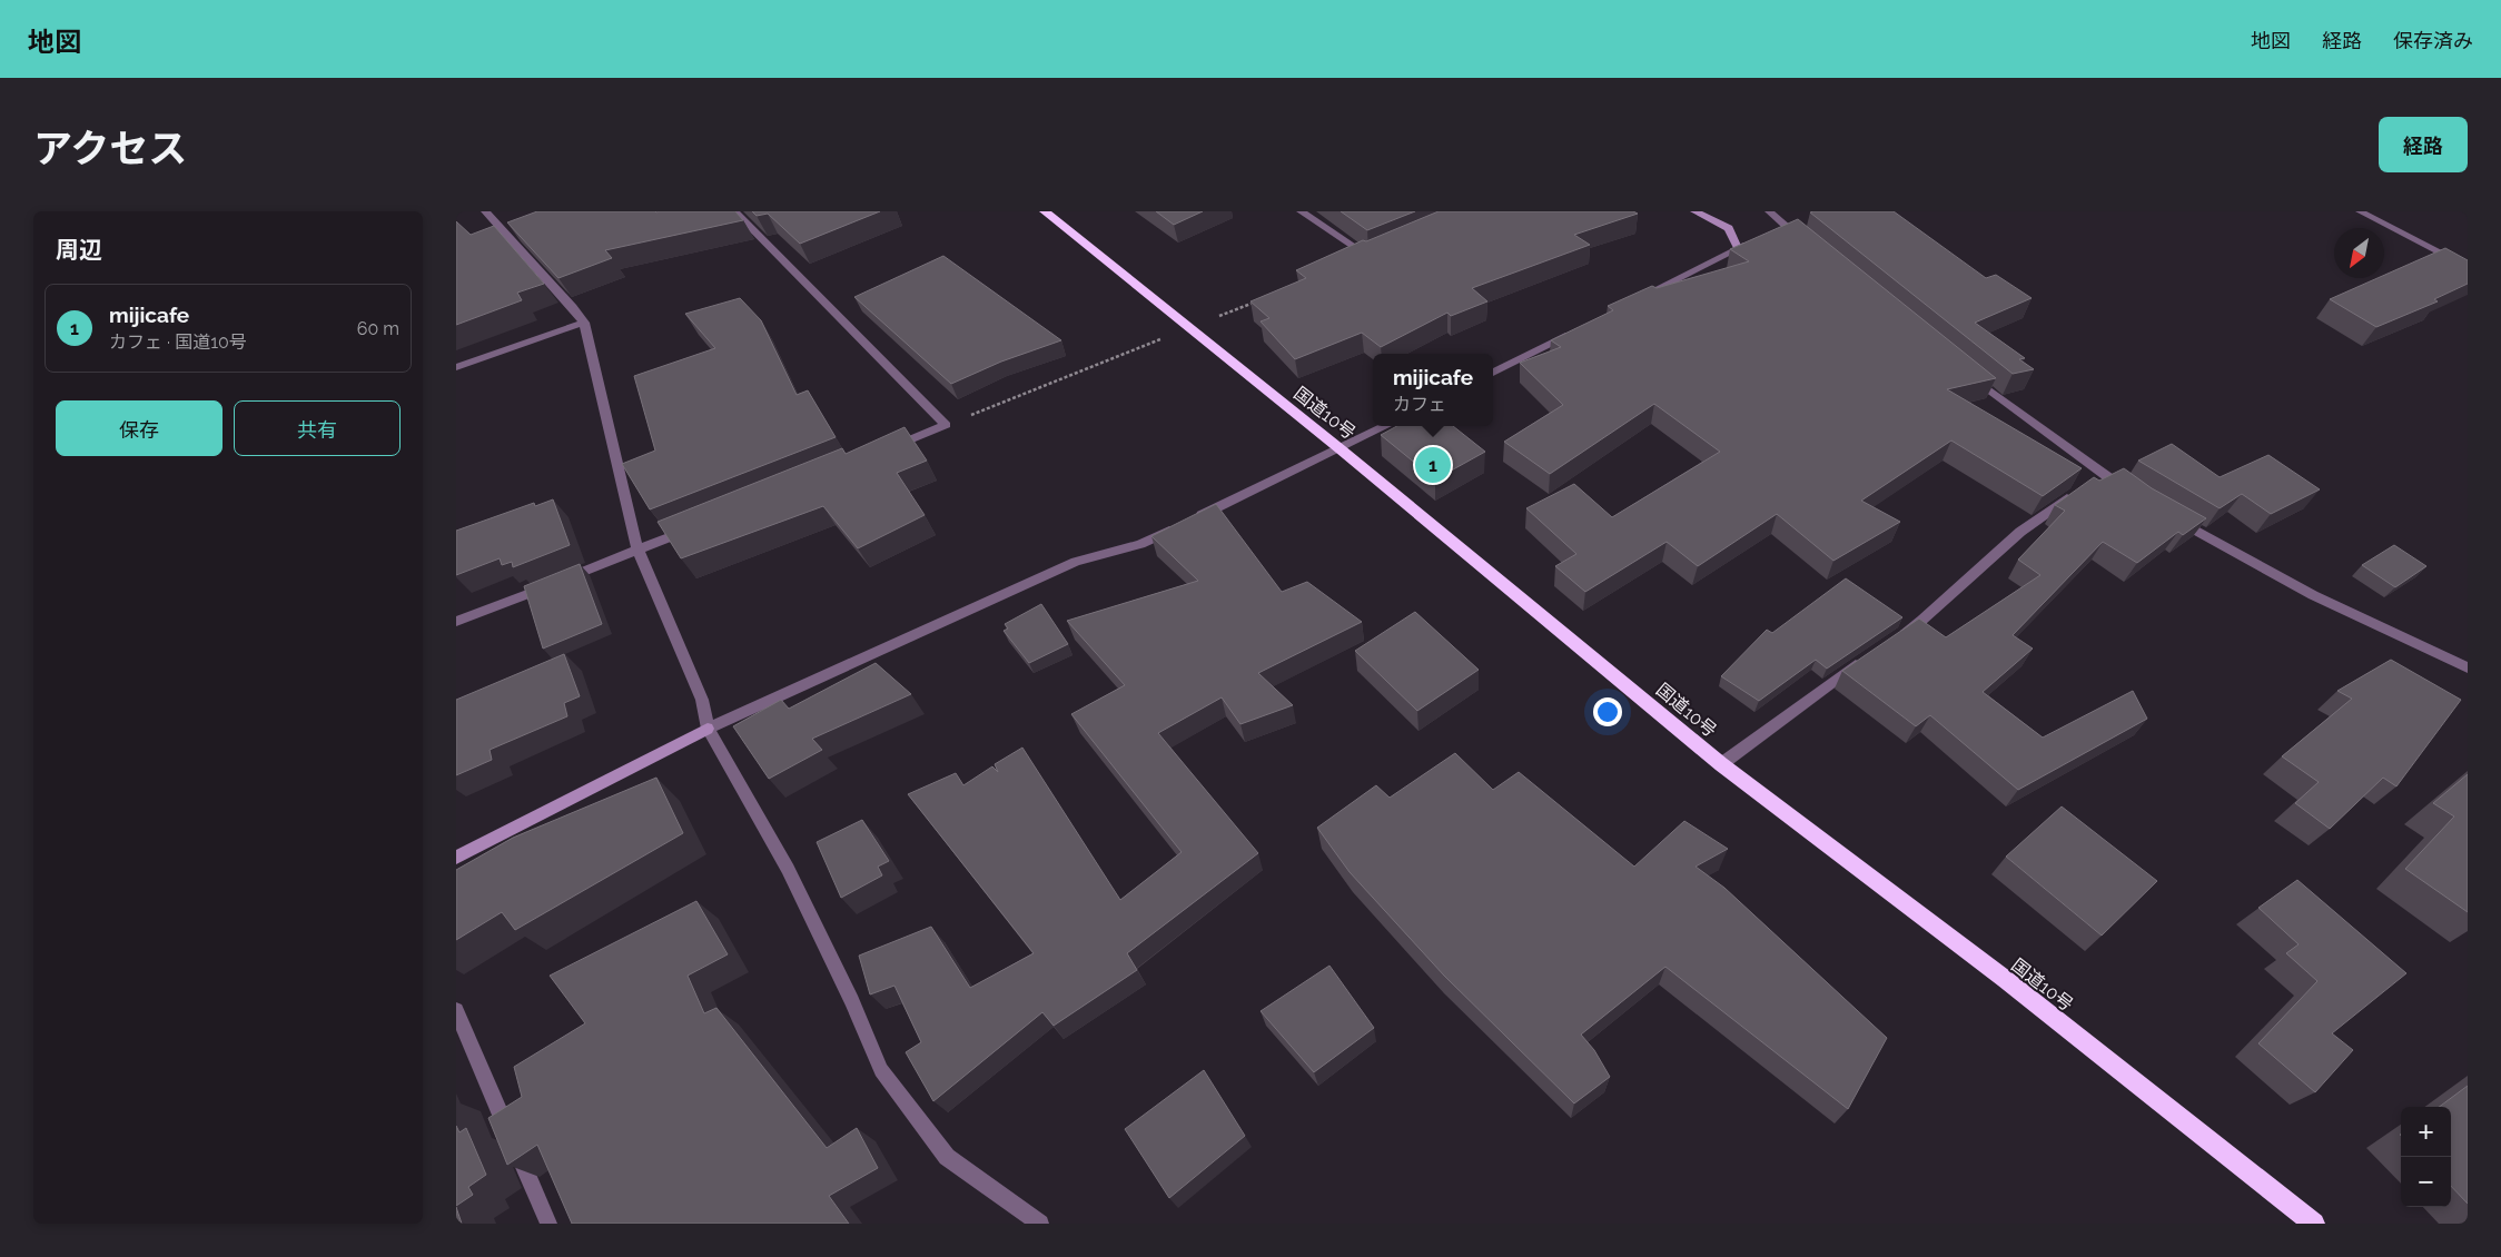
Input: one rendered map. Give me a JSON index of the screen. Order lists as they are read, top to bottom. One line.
{"streets":{"highway":["国道10号"]},"north":"bottom left","page":{"header":"地図","nav":["地図","経路","保存済み"],"title":"アクセス","buttons":["経路",["保存","共有"]],"heading":"周辺","list":[{"mark":"1","name":"mijicafe","note":"カフェ · 国道10号","value":"60 m"}],"popup":["mijicafe","カフェ"],"pins":"1","map_buttons":["+","−"]}}
